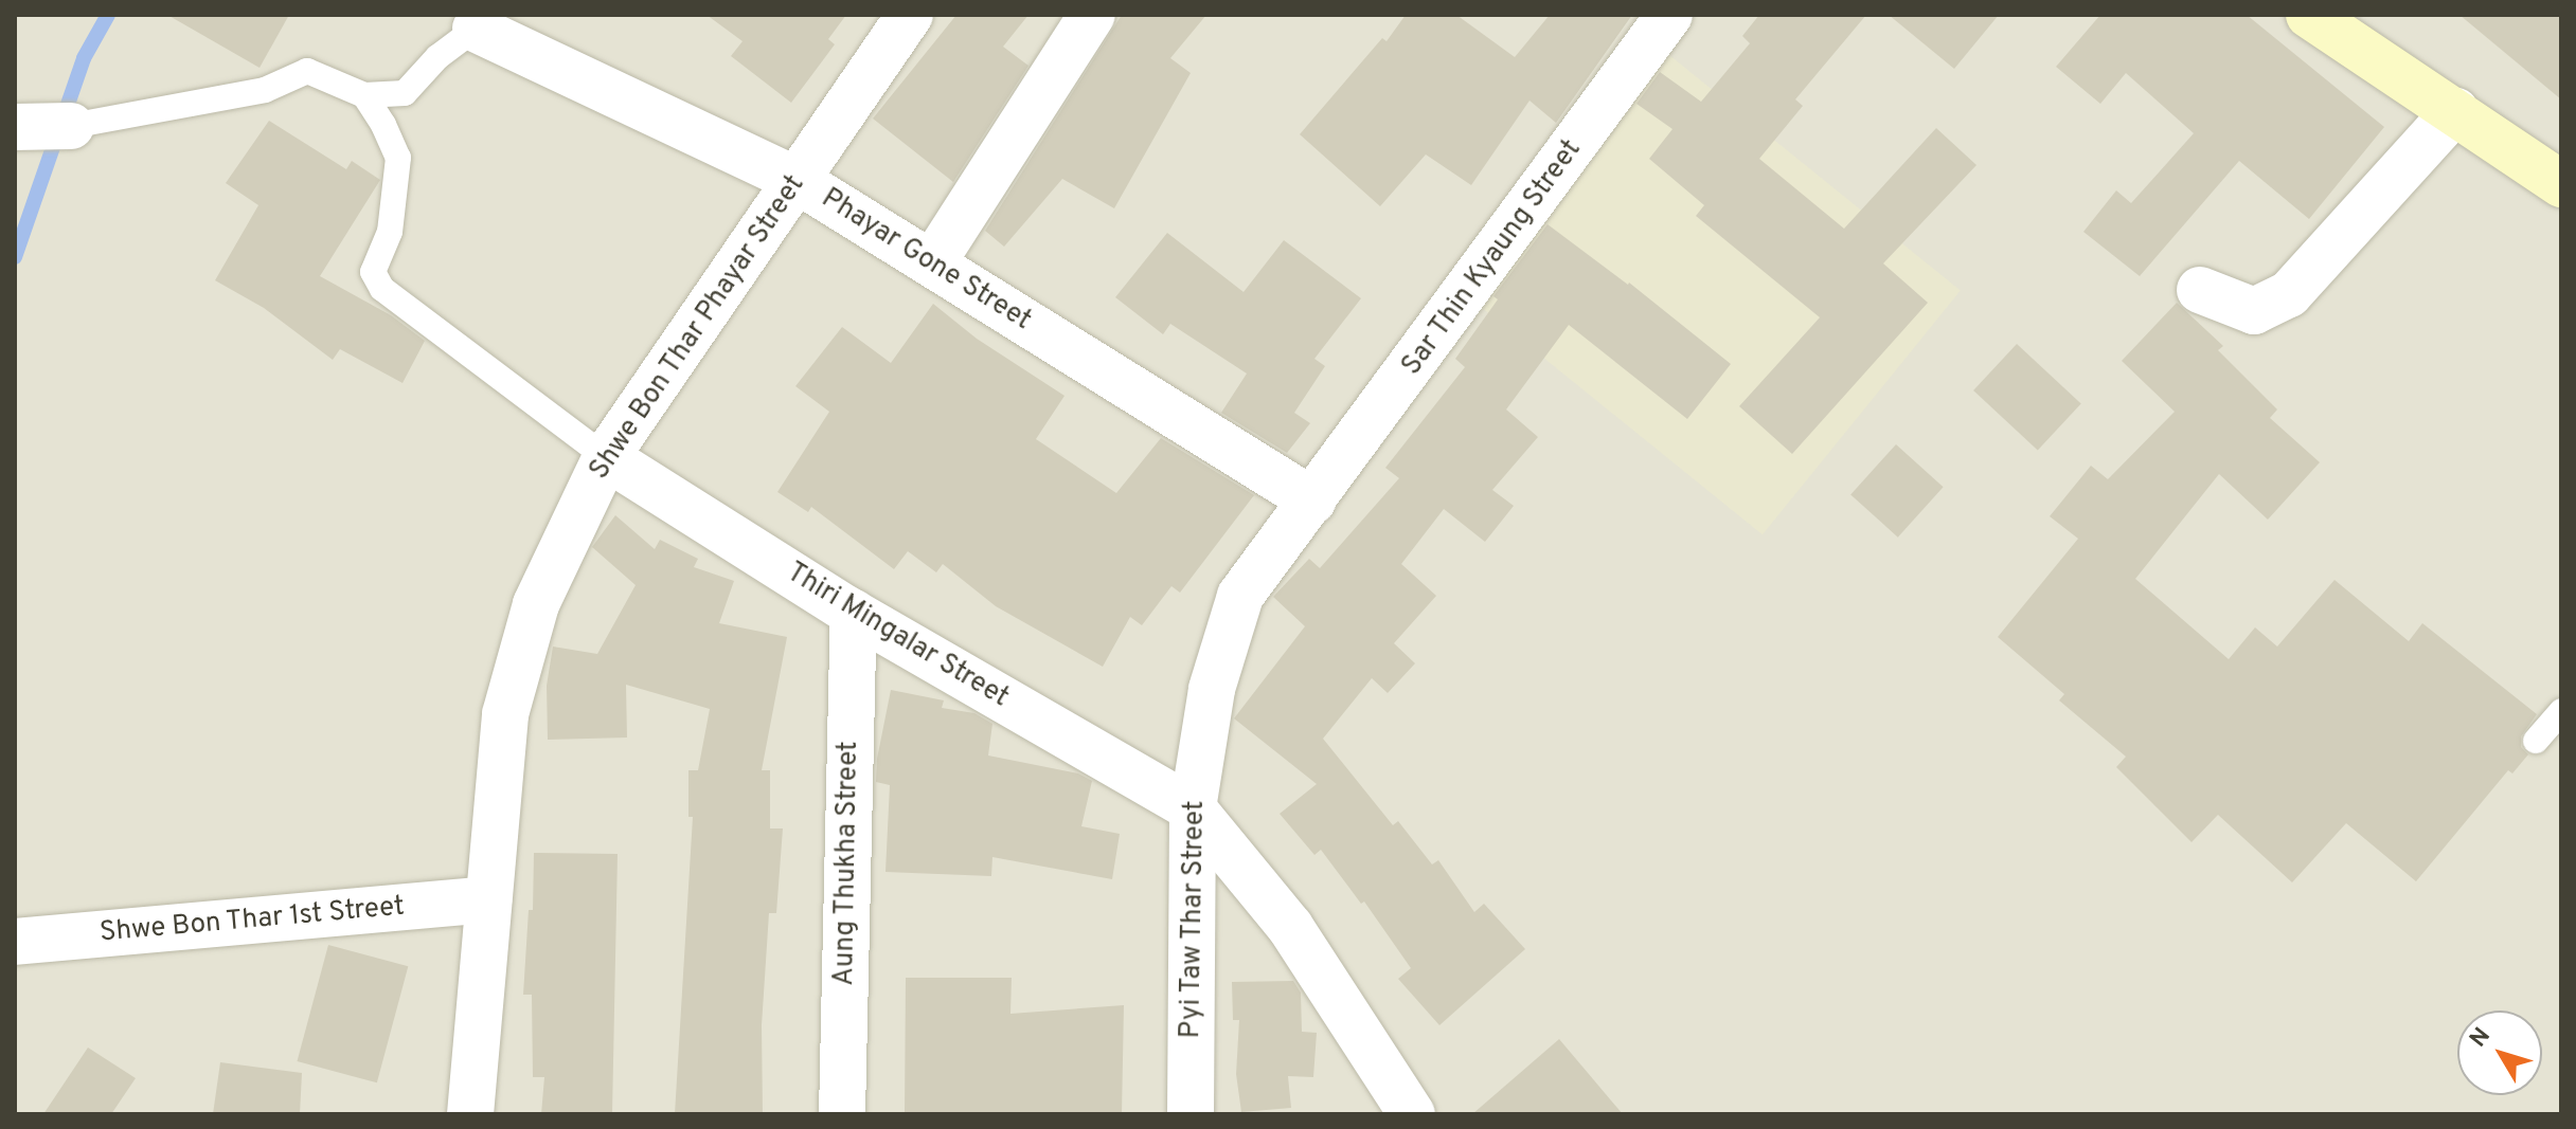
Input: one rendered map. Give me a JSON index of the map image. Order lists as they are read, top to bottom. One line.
{"streets":{"street":["Sar Thin Kyaung Street","Phayar Gone Street","Shwe Bon Thar Phayar Street","Thiri Mingalar Street","Aung Thukha Street","Pyi Taw Thar Street","Shwe Bon Thar 1st Street"]},"crossings":[["Sar Thin Kyaung Street","Phayar Gone Street"],["Sar Thin Kyaung Street","Pyi Taw Thar Street"],["Phayar Gone Street","Shwe Bon Thar Phayar Street"],["Phayar Gone Street","Pyi Taw Thar Street"],["Shwe Bon Thar Phayar Street","Thiri Mingalar Street"],["Shwe Bon Thar Phayar Street","Shwe Bon Thar 1st Street"],["Thiri Mingalar Street","Aung Thukha Street"],["Thiri Mingalar Street","Pyi Taw Thar Street"]],"north":"top left"}
